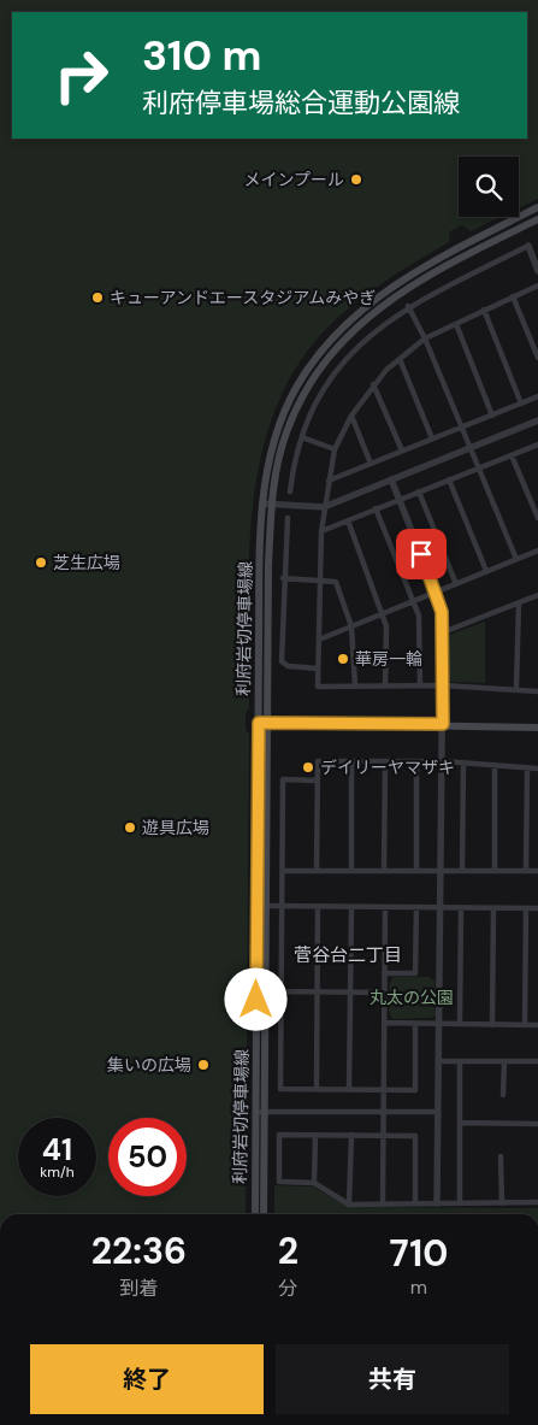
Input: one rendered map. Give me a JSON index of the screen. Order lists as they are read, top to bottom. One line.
{"streets":{"main road":["利府岩切停車場線"]},"districts":["菅谷台二丁目"],"parks":["丸太の公園"],"places":["メインプール","キューアンドエースタジアムみやぎ","芝生広場","華房一輪","デイリーヤマザキ","遊具広場","集いの広場"],"page":{"turn":["310 m","利府停車場総合運動公園線"],"speed":"41 km/h","limit":"50","eta":["22:36","到着","2","分","710","m"],"buttons":["終了","共有"]}}
